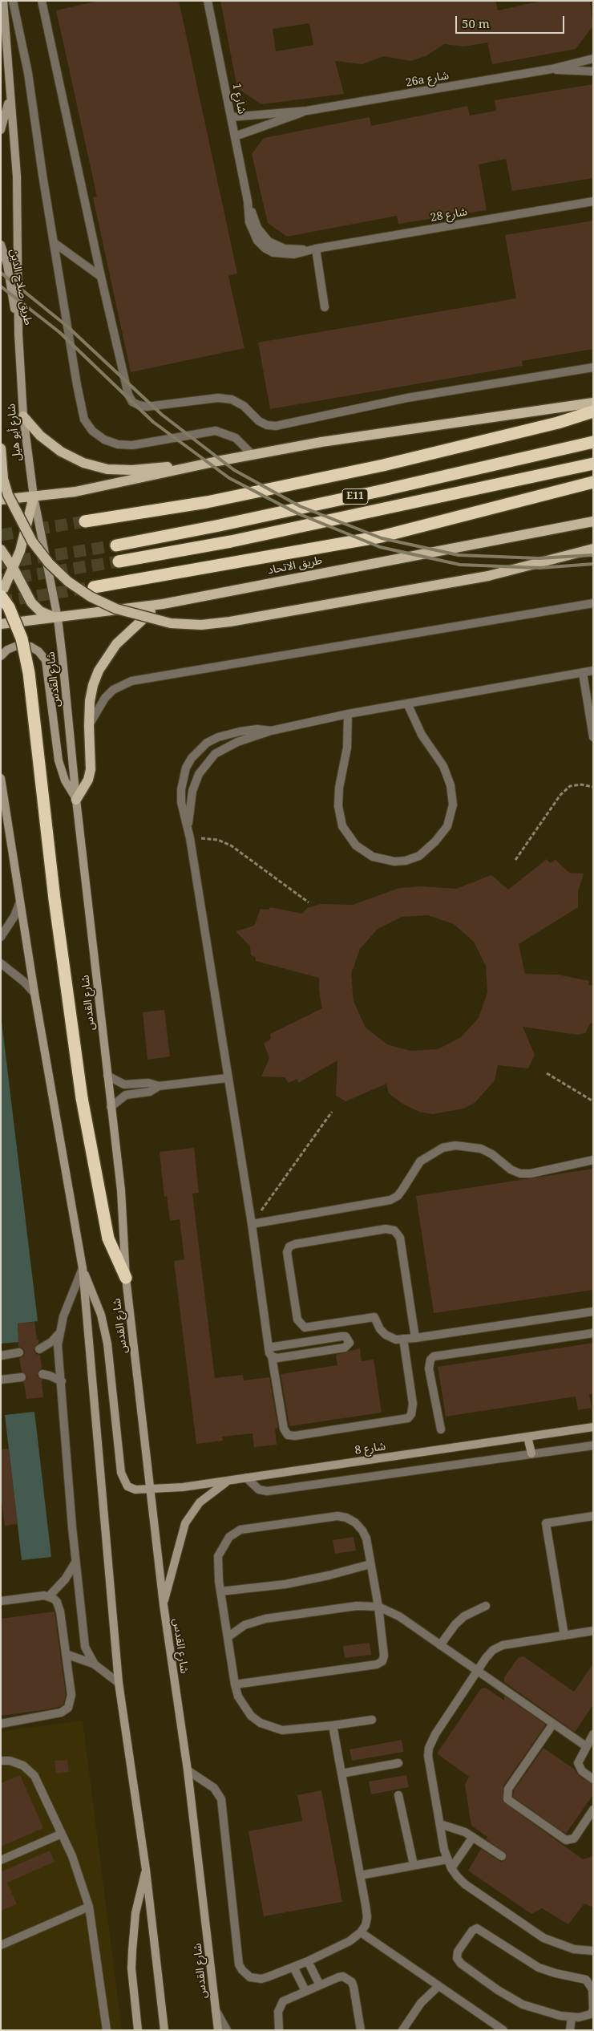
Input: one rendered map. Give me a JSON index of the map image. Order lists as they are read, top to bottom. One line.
{"streets":{"highway":["E11"],"main road":["طريق صلاح الدين","شارع أبو هيل","طريق الاتحاد","شارع القدس","شارع 8"],"street":["26a شارع","شارع 1","شارع 28"]},"crossings":[["26a شارع","شارع 1"],["شارع 1","شارع 28"],["طريق صلاح الدين","شارع أبو هيل"],["شارع أبو هيل","طريق الاتحاد"],["شارع أبو هيل","شارع القدس"],["طريق الاتحاد","شارع القدس"],["شارع القدس","شارع 8"]],"scale_bar":"50 m"}
